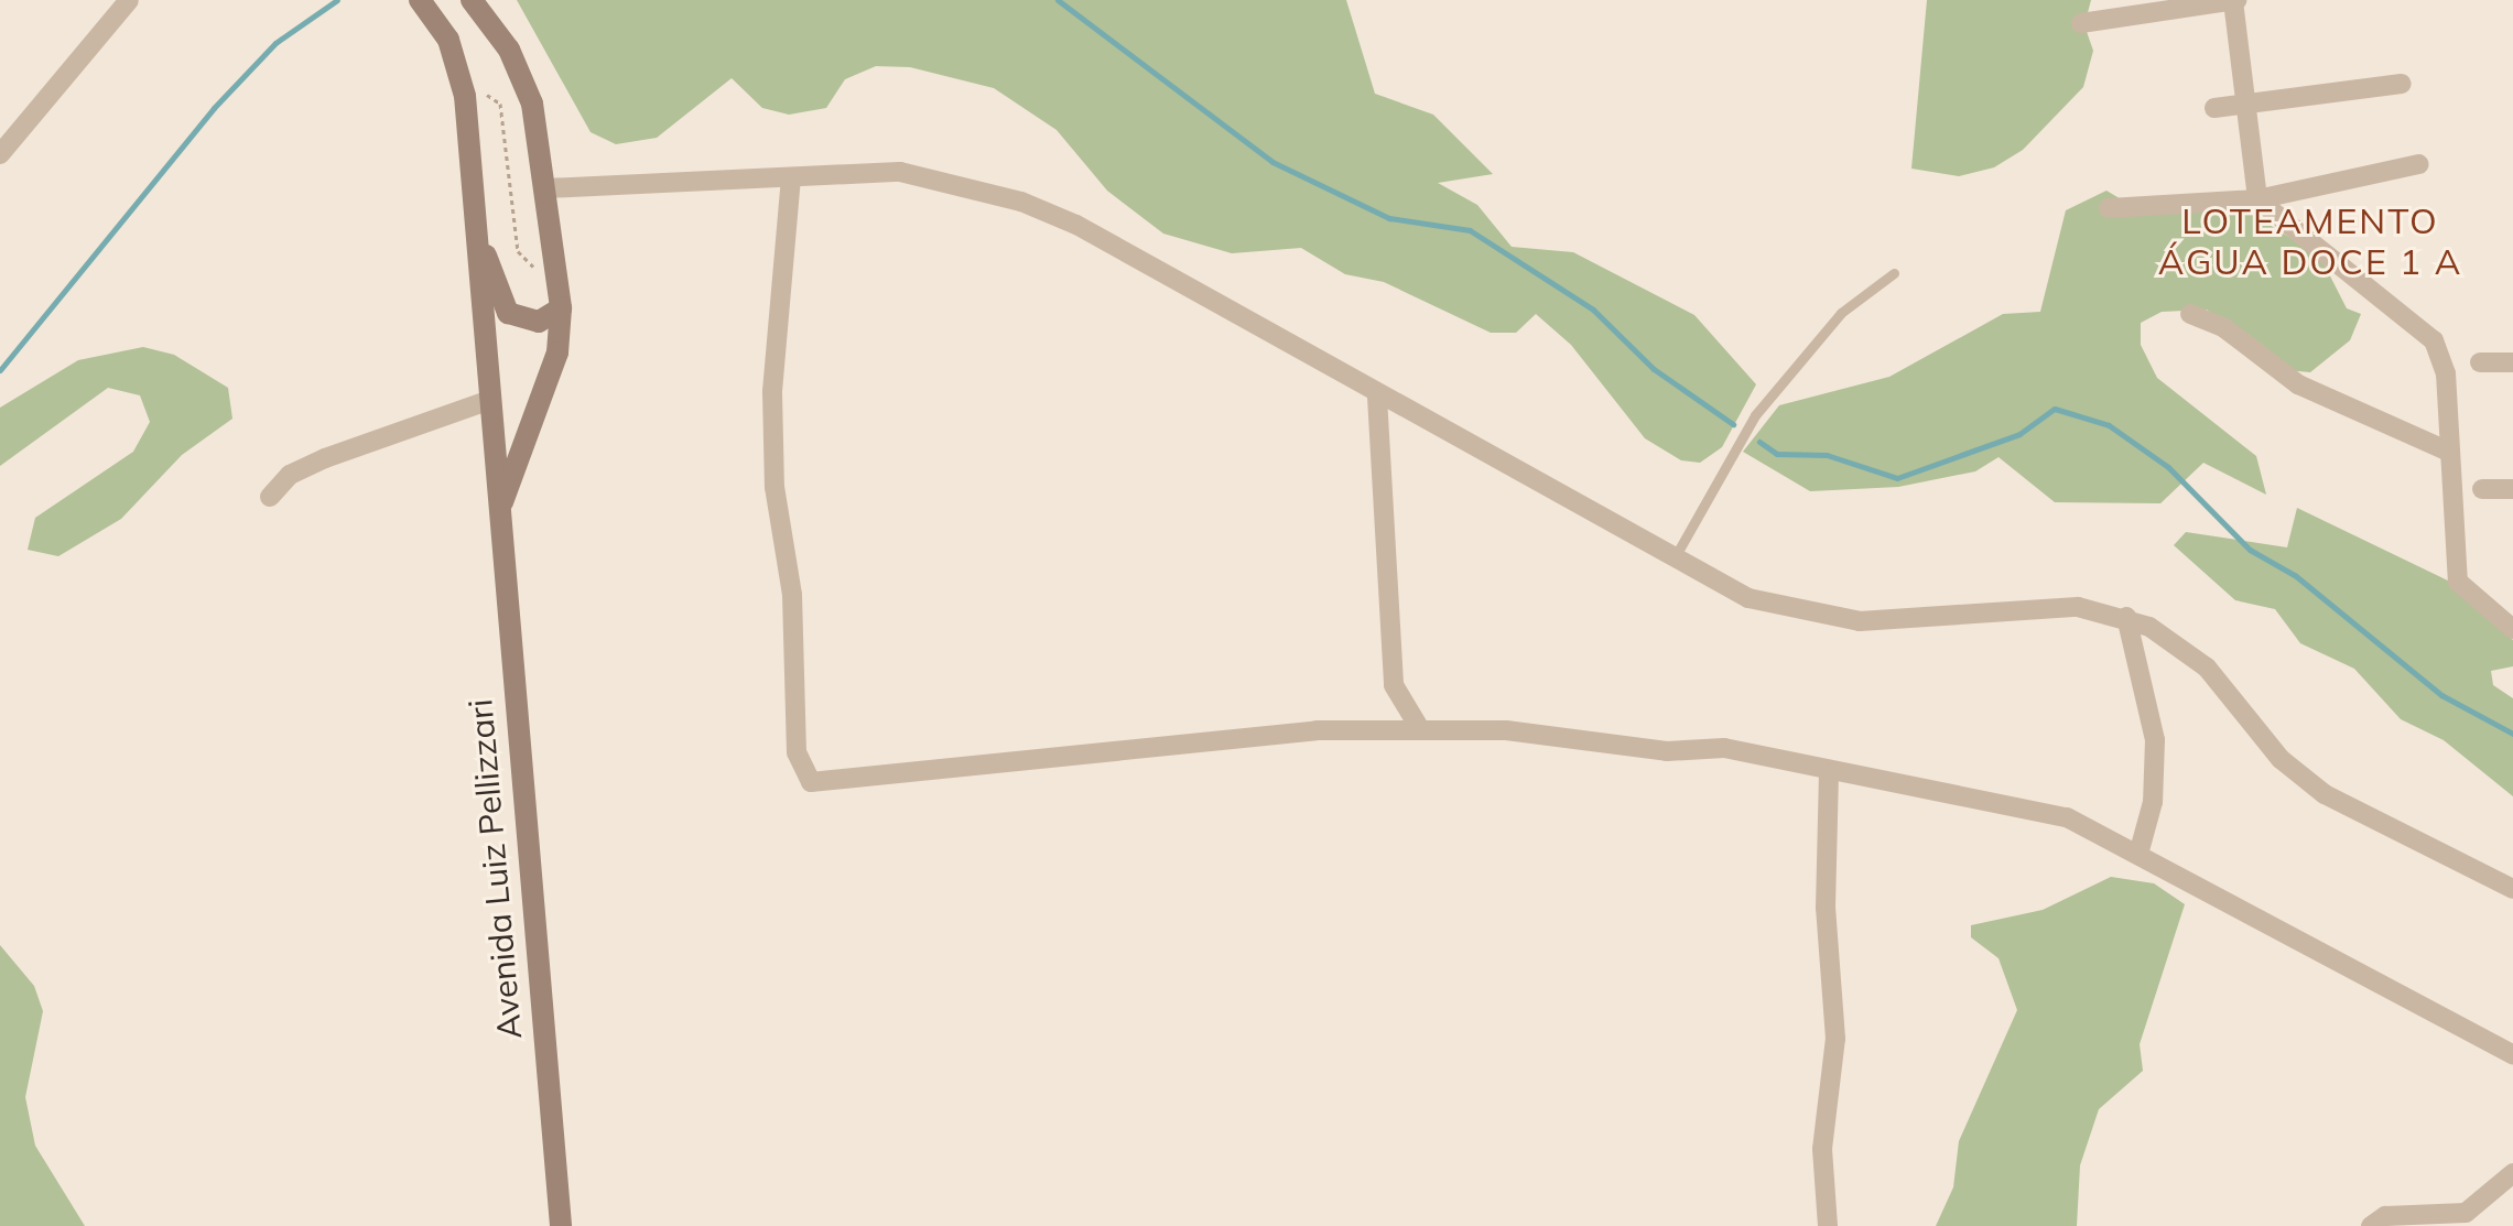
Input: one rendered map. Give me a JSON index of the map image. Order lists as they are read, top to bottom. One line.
{"streets":{"main road":["Avenida Luiz Pellizzari"]},"districts":["LOTEAMENTO ÁGUA DOCE 1 A"]}
